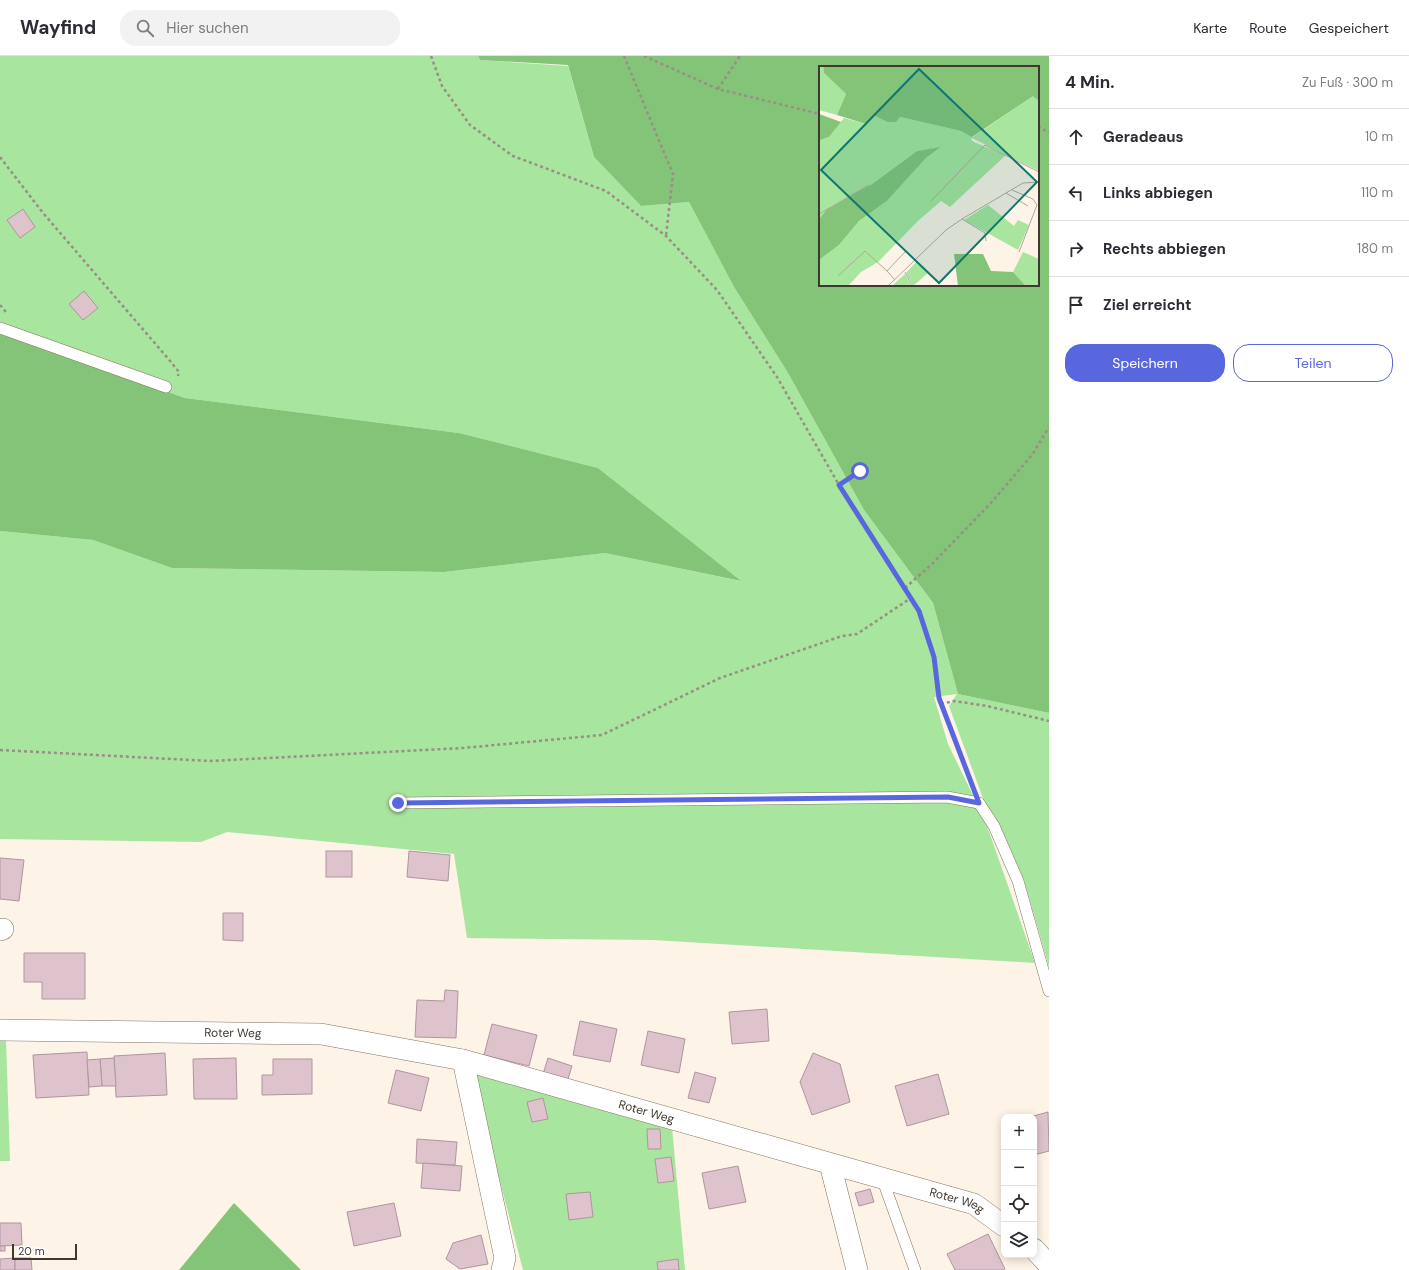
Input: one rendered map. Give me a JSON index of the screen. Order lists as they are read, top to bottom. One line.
{"streets":{"street":["Roter Weg"]},"scale_bar":"20 m","page":{"header":"Wayfind","search":"Hier suchen","nav":["Karte","Route","Gespeichert"],"heading":["4 Min.","Zu Fuß · 300 m"],"list":[["Geradeaus","10 m"],["Links abbiegen","110 m"],["Rechts abbiegen","180 m"],"Ziel erreicht"],"buttons":["Speichern","Teilen"],"map_buttons":["+","−"],"scale":"20 m"}}
